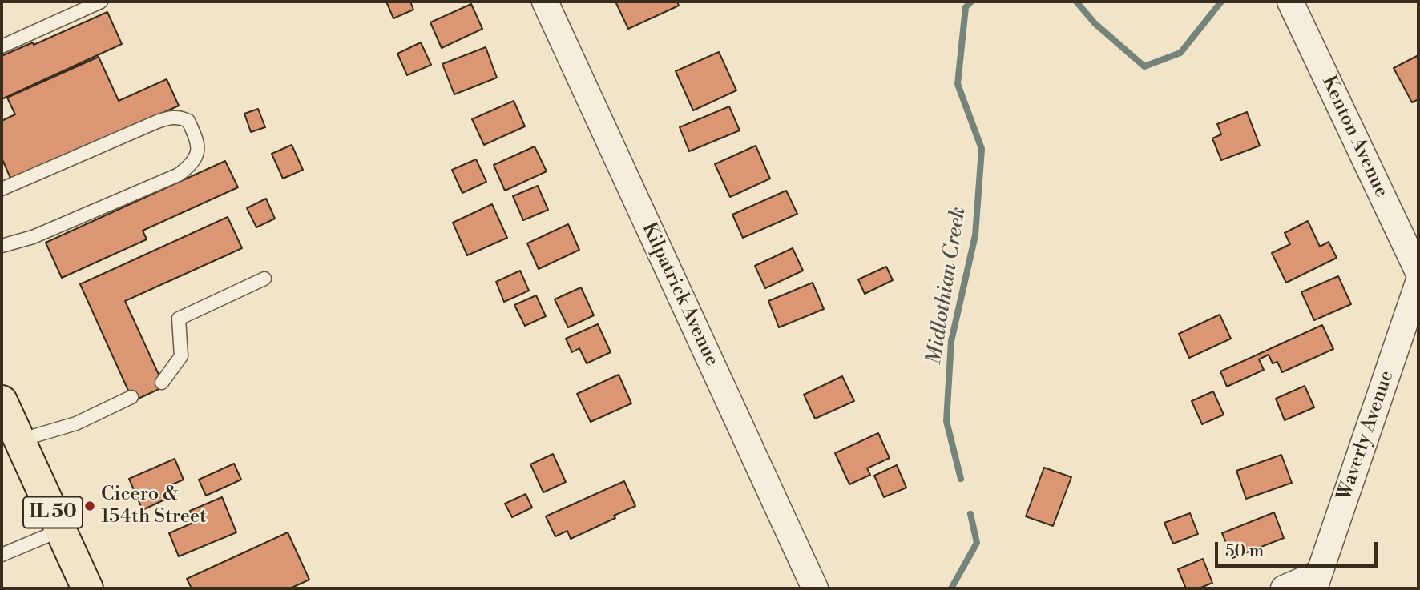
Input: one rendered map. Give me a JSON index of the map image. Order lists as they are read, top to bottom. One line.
{"streets":{"main road":["IL 50"],"street":["Kenton Avenue","Kilpatrick Avenue","Waverly Avenue"]},"water":["Midlothian Creek"],"places":["Cicero & 154th Street"],"scale_bar":"50 m"}
